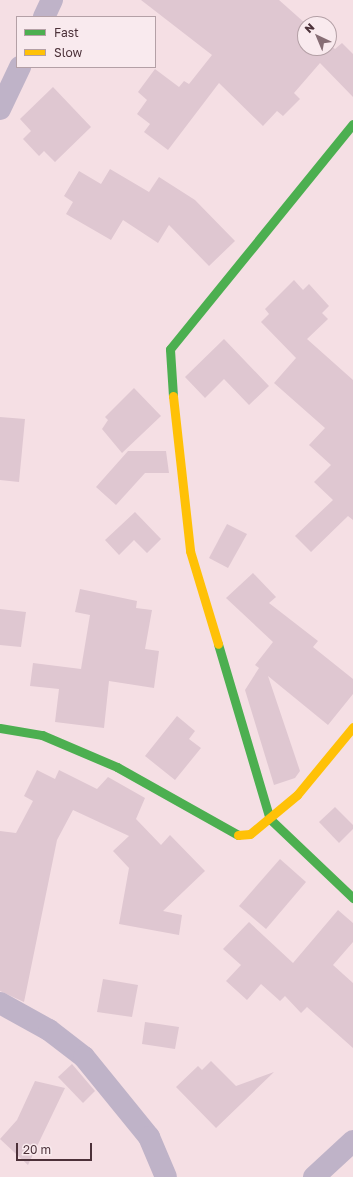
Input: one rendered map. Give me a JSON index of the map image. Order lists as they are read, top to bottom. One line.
{"legend":["Fast","Slow"],"scale_bar":"20 m","north":"top left"}
